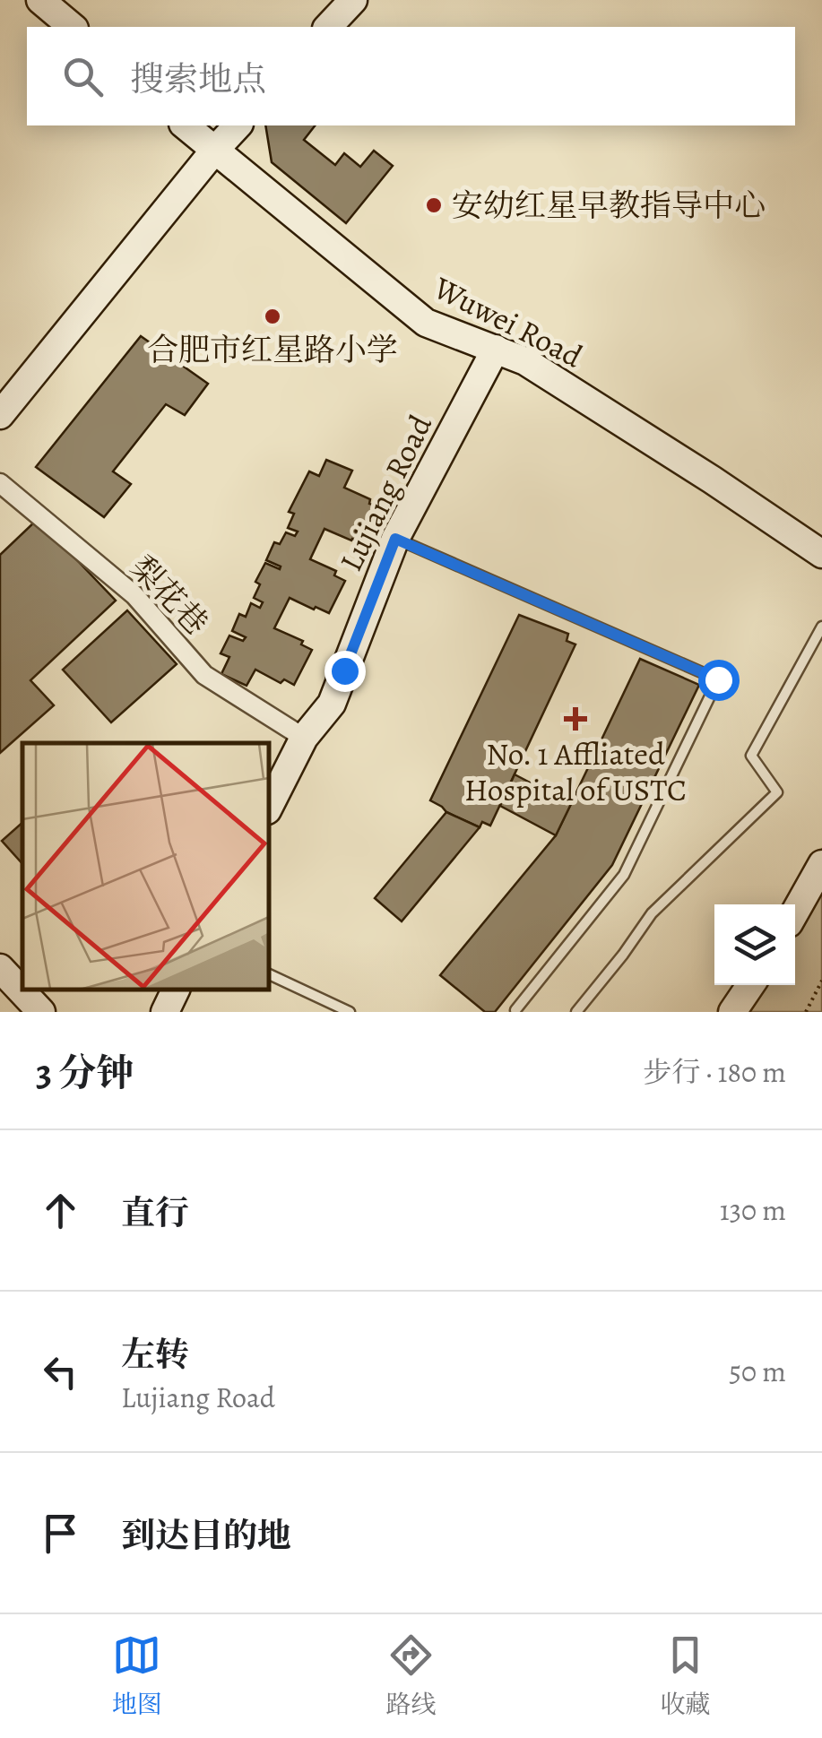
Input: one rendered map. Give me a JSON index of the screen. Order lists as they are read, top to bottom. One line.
{"streets":{"street":["Wuwei Road","Lujiang Road","梨花巷"]},"crossings":[["Wuwei Road","Lujiang Road"],["Lujiang Road","梨花巷"]],"places":{"other":["安幼红星早教指导中心","合肥市红星路小学"],"health":["No. 1 Affliated Hospital of USTC"]},"page":{"search":"搜索地点","heading":["3 分钟","步行 · 180 m"],"list":[["直行","130 m"],["左转","Lujiang Road","50 m"],"到达目的地"],"nav":["地图","路线","收藏"]}}
